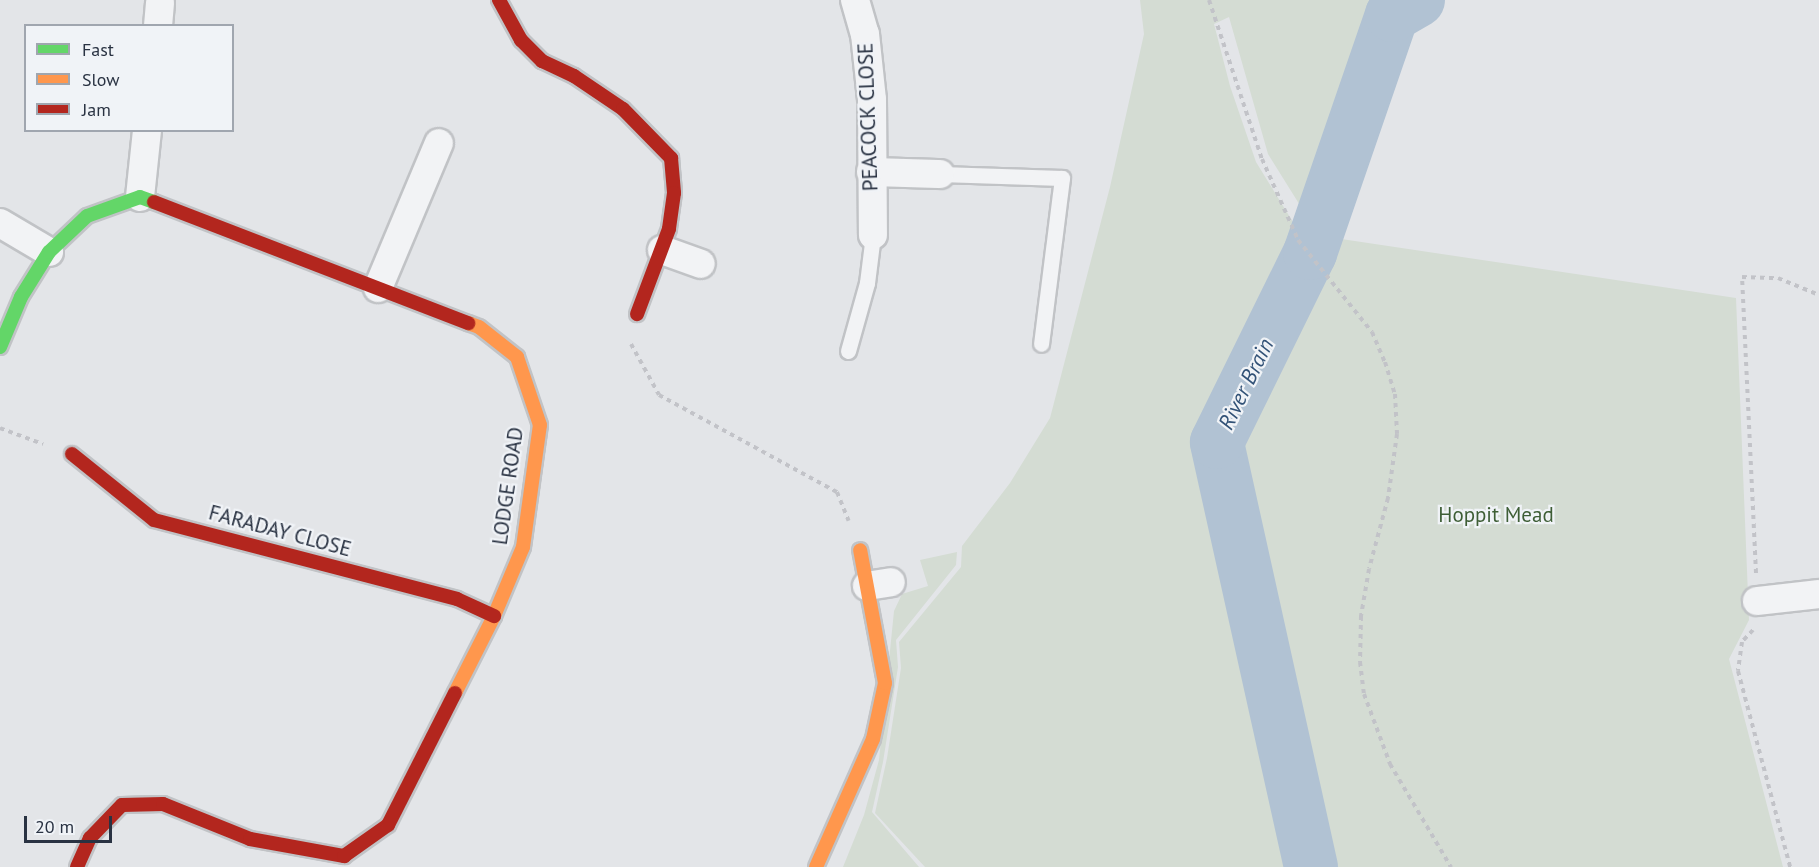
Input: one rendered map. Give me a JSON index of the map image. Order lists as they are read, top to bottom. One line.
{"streets":{"street":["PEACOCK CLOSE","LODGE ROAD","FARADAY CLOSE"]},"crossings":[["LODGE ROAD","FARADAY CLOSE"]],"water":["River Brain"],"parks":["Hoppit Mead"],"legend":["Fast","Slow","Jam"],"scale_bar":"20 m"}
